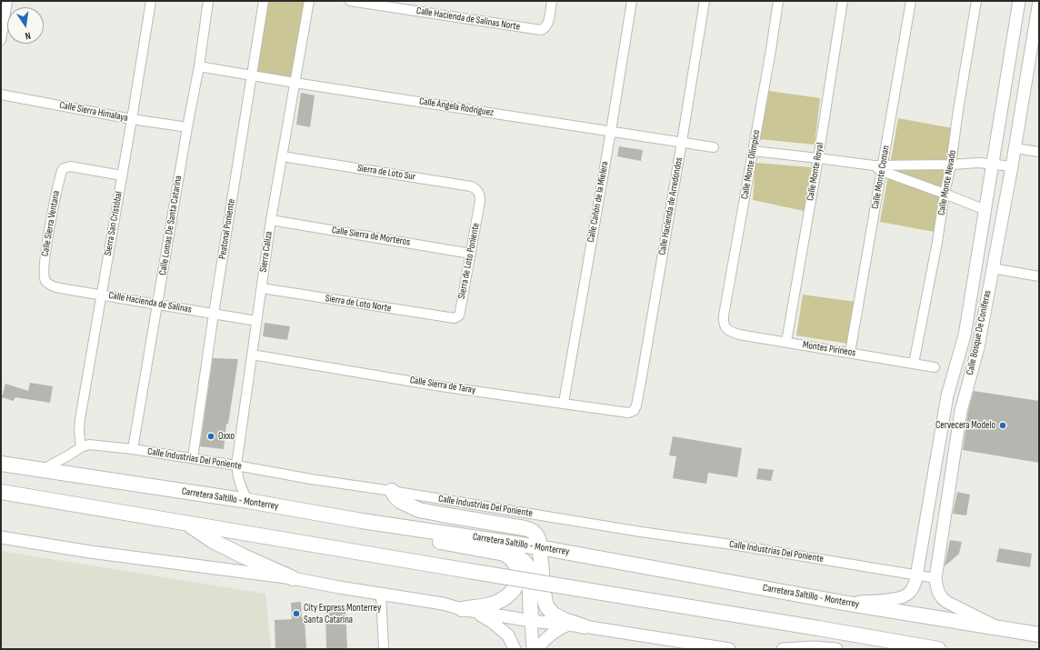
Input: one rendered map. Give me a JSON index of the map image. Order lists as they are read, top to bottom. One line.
{"streets":{"main road":["Carretera Saltillo - Monterrey"],"street":["Calle Hacienda de Salinas Norte","Calle Ángela Rodríguez","Calle Sierra Himalaya","Calle Monte Olímpico","Calle Monte Royal","Sierra de Loto Sur","Calle Monte Coman","Calle Monte Nevado","Calle Cañón de la Mielera","Calle Hacienda de Arredondos","Calle Sierra Ventana","Sierra San Cristóbal","Calle Lomas De Santa Catarina","Peatonal Poniente","Calle Sierra de Morteros","Sierra Caliza","Sierra de Loto Poniente","Calle Hacienda de Salinas","Sierra de Loto Norte","Calle Bosque De Coníferas","Montes Pirineos","Calle Sierra de Taray","Calle Industrias Del Poniente"]},"crossings":[["Calle Ángela Rodríguez","Calle Cañón de la Mielera"],["Calle Ángela Rodríguez","Calle Hacienda de Arredondos"],["Calle Ángela Rodríguez","Calle Lomas De Santa Catarina"],["Calle Ángela Rodríguez","Peatonal Poniente"],["Calle Ángela Rodríguez","Sierra Caliza"],["Calle Sierra Himalaya","Sierra San Cristóbal"],["Calle Sierra Himalaya","Calle Lomas De Santa Catarina"],["Calle Monte Olímpico","Montes Pirineos"],["Calle Monte Royal","Montes Pirineos"],["Sierra de Loto Sur","Sierra Caliza"],["Sierra de Loto Sur","Sierra de Loto Poniente"],["Calle Monte Coman","Montes Pirineos"],["Calle Monte Nevado","Montes Pirineos"],["Calle Cañón de la Mielera","Calle Sierra de Taray"],["Calle Hacienda de Arredondos","Calle Sierra de Taray"],["Calle Sierra Ventana","Sierra San Cristóbal"],["Calle Sierra Ventana","Calle Hacienda de Salinas"],["Sierra San Cristóbal","Calle Hacienda de Salinas"],["Sierra San Cristóbal","Calle Industrias Del Poniente"],["Calle Lomas De Santa Catarina","Calle Hacienda de Salinas"],["Calle Lomas De Santa Catarina","Calle Industrias Del Poniente"],["Peatonal Poniente","Calle Hacienda de Salinas"],["Peatonal Poniente","Calle Industrias Del Poniente"],["Calle Sierra de Morteros","Sierra Caliza"],["Calle Sierra de Morteros","Sierra de Loto Poniente"],["Sierra Caliza","Calle Hacienda de Salinas"],["Sierra Caliza","Sierra de Loto Norte"],["Sierra Caliza","Calle Sierra de Taray"],["Sierra Caliza","Calle Industrias Del Poniente"],["Sierra Caliza","Carretera Saltillo - Monterrey"],["Sierra de Loto Poniente","Sierra de Loto Norte"],["Calle Bosque De Coníferas","Calle Industrias Del Poniente"],["Calle Bosque De Coníferas","Carretera Saltillo - Monterrey"],["Calle Industrias Del Poniente","Carretera Saltillo - Monterrey"]],"places":["Cervecera Modelo","Oxxo","City Express Monterrey Santa Catarina"],"north":"bottom"}
